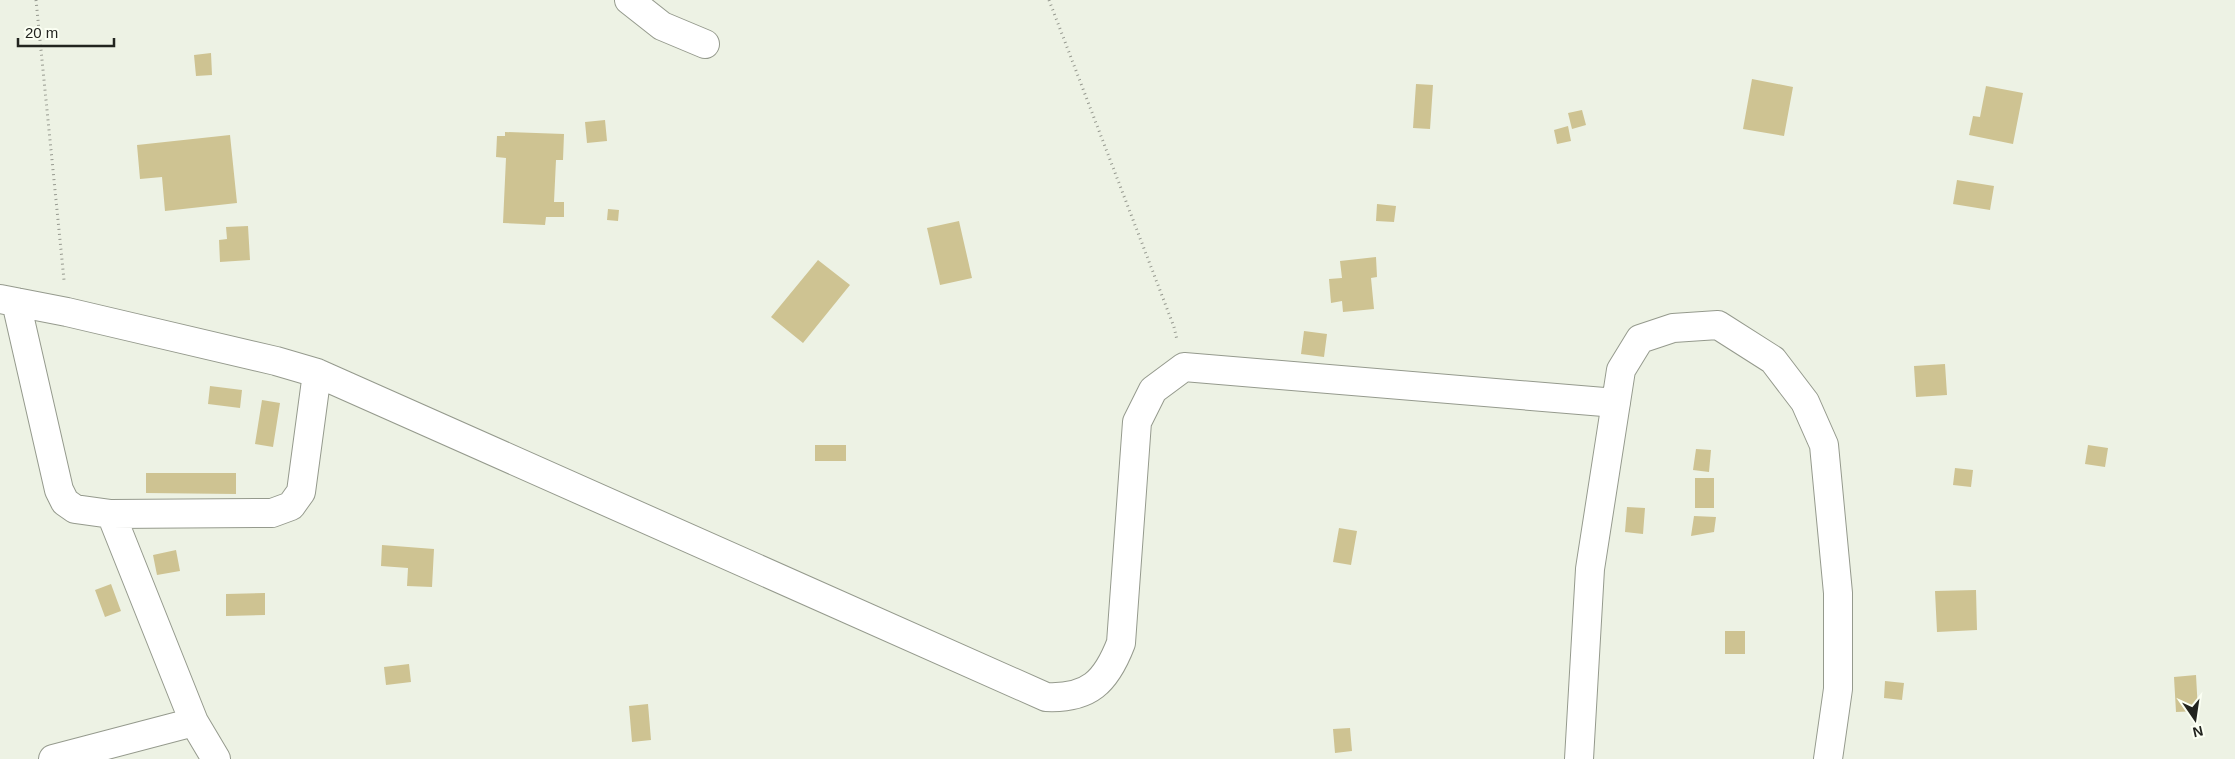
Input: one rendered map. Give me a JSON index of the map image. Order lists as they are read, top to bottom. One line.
{"scale_bar":"20 m","north":"bottom"}
